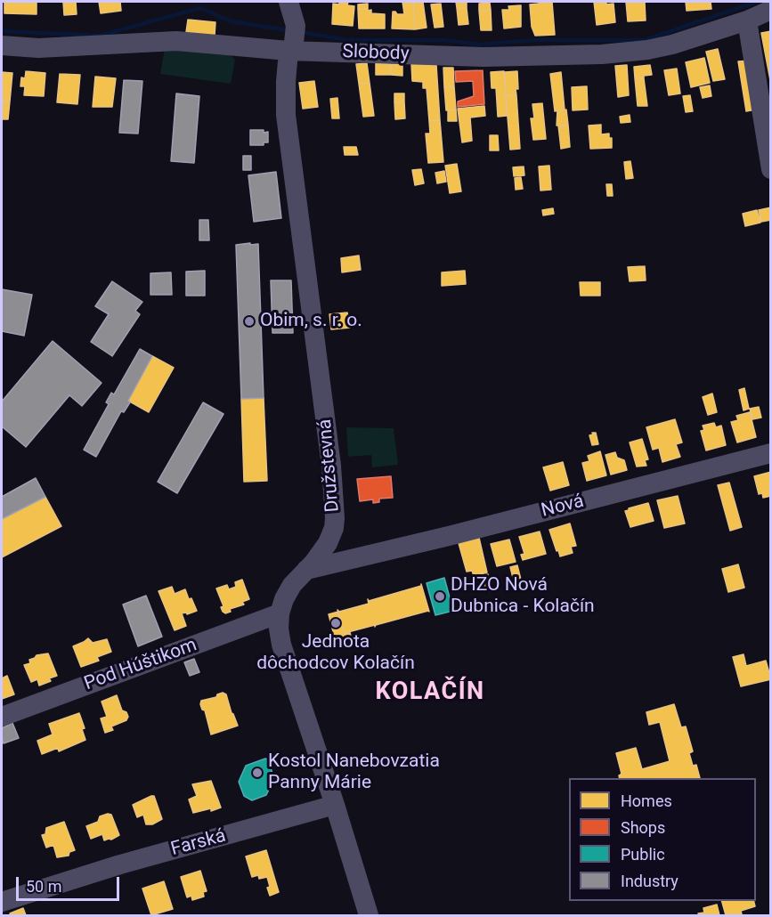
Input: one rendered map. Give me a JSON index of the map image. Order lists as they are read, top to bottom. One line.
{"streets":{"street":["Slobody","Družstevná","Nová","Pod Húštikom","Farská"]},"crossings":[["Slobody","Družstevná"],["Družstevná","Nová"],["Družstevná","Pod Húštikom"],["Družstevná","Farská"]],"districts":["KOLAČÍN"],"places":["Obim, s. r. o.","DHZO Nová Dubnica - Kolačín","Jednota dôchodcov Kolačín","Kostol Nanebovzatia Panny Márie"],"legend":["Homes","Shops","Public","Industry"],"scale_bar":"50 m"}
